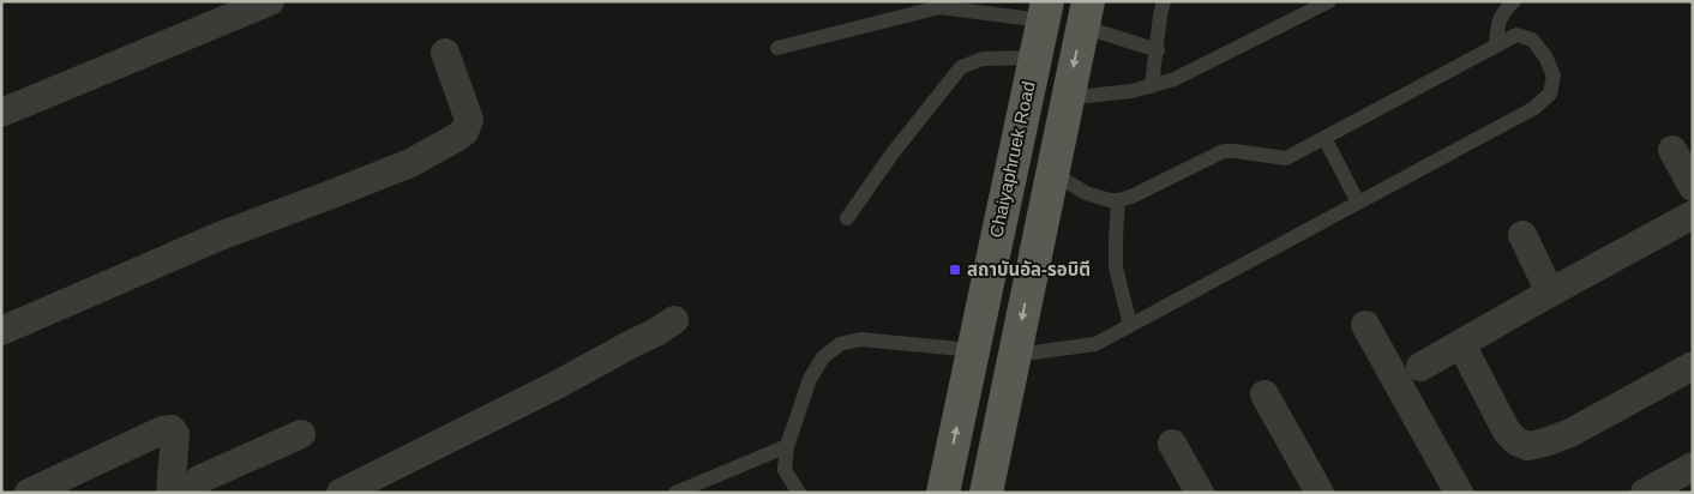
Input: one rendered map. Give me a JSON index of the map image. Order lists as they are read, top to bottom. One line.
{"streets":{"main road":["Chaiyaphruek Road"]},"places":{"transit":["สถาบันอัล-รอบิตี"]}}
